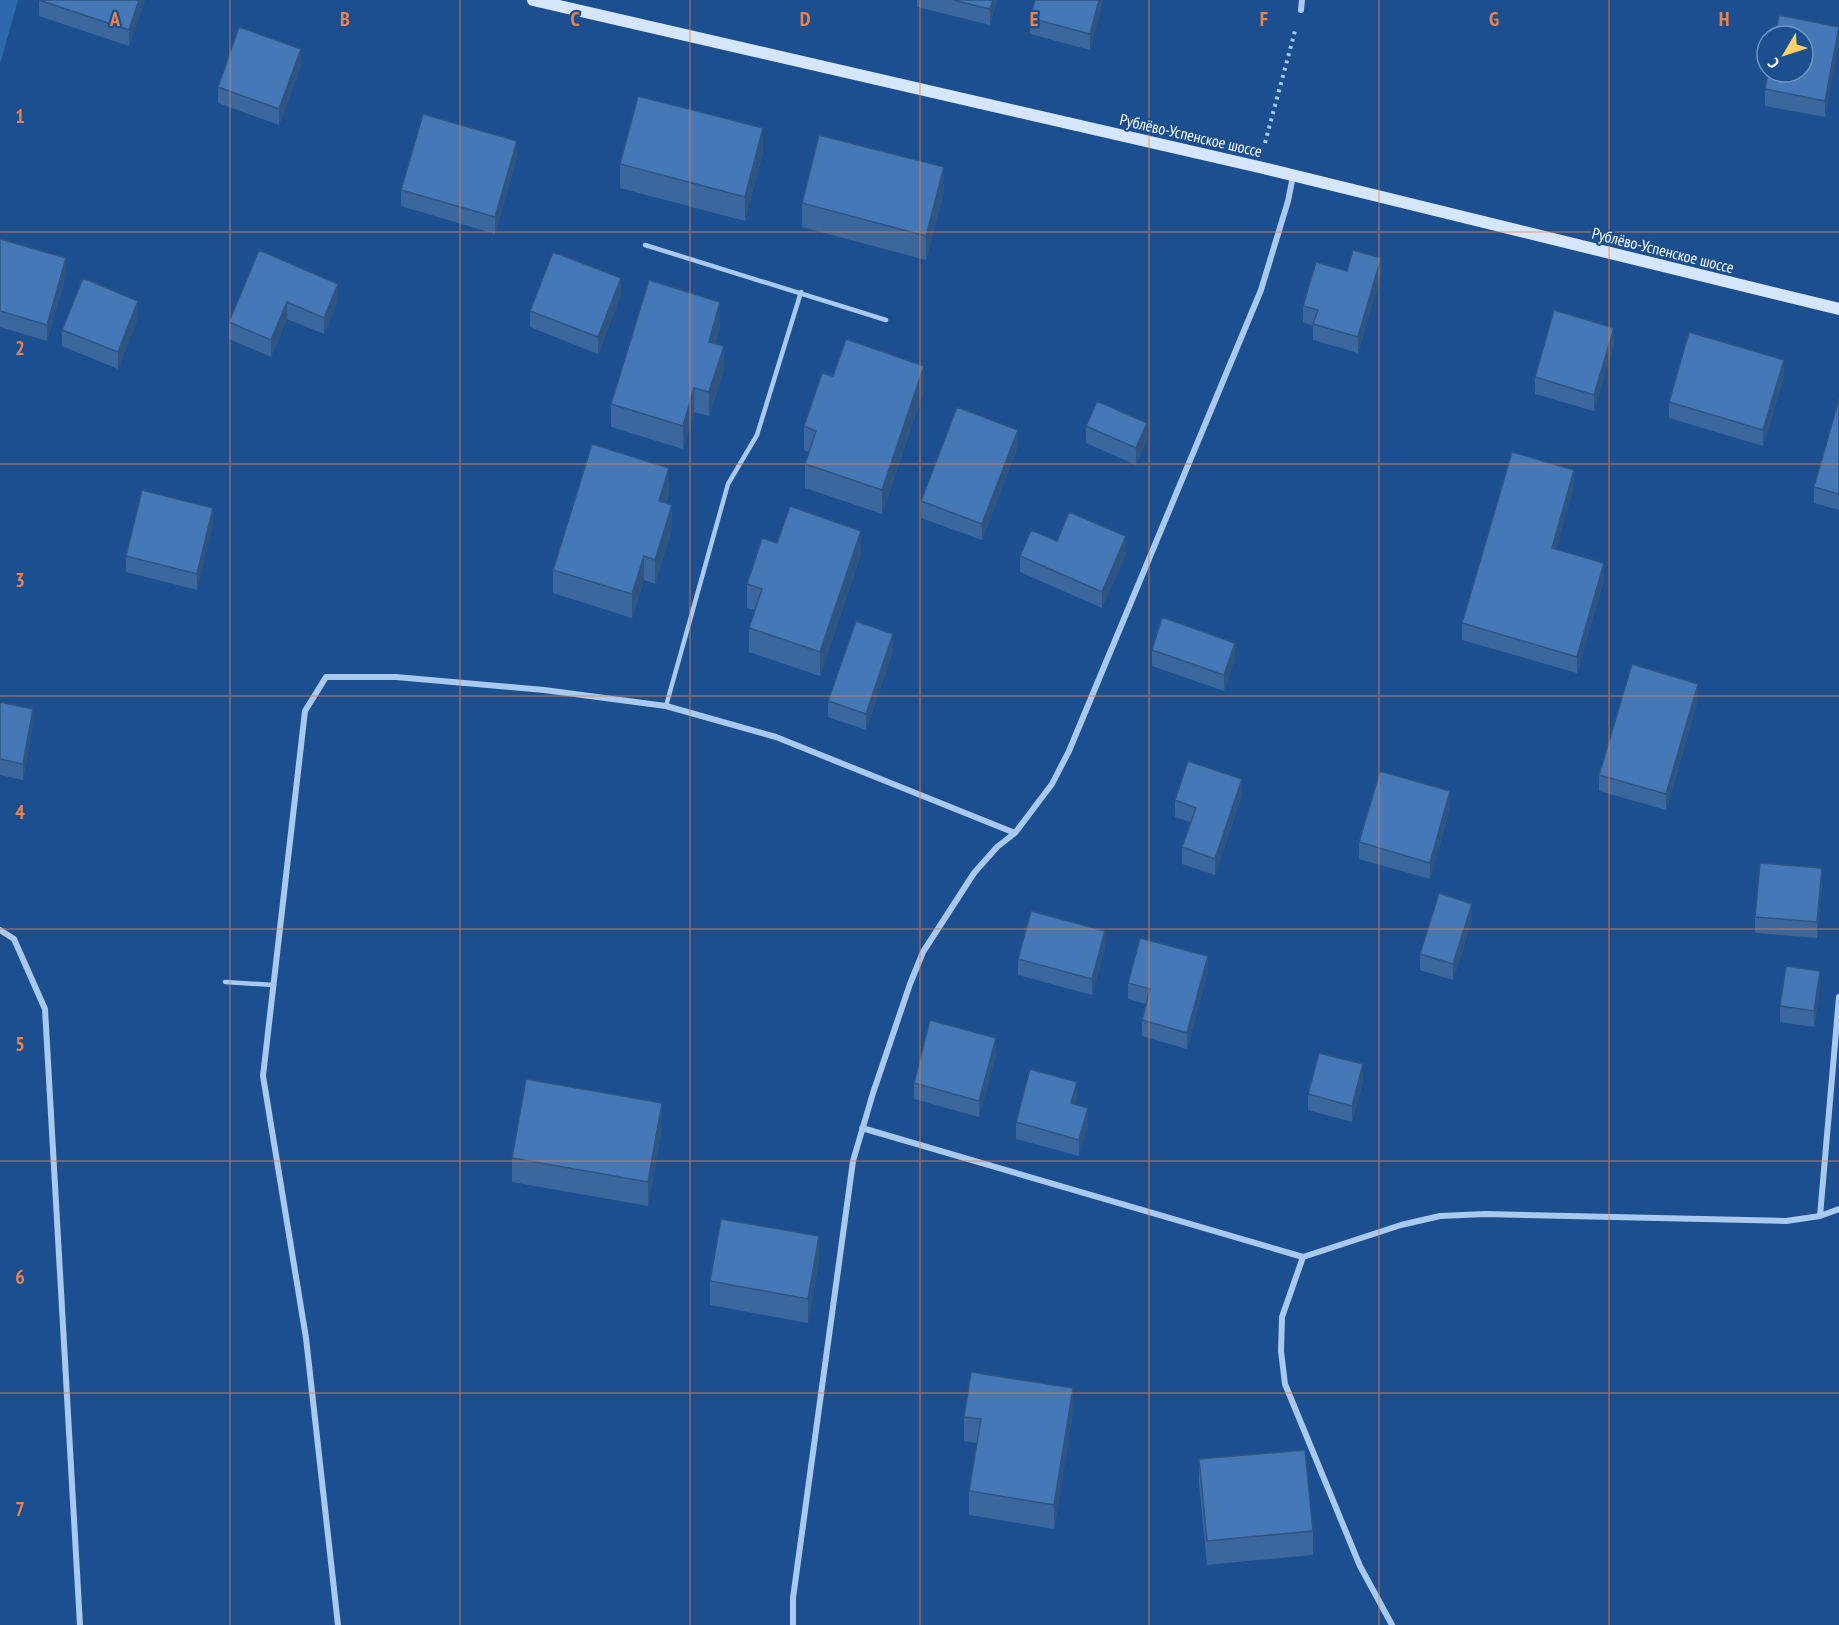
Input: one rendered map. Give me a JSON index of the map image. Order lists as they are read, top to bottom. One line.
{"streets":{"main road":["Рублёво-Успенское шоссе"]},"north":"bottom left","grid":{"columns":["A","B","C","D","E","F","G","H"],"rows":["1","2","3","4","5","6","7"]}}
